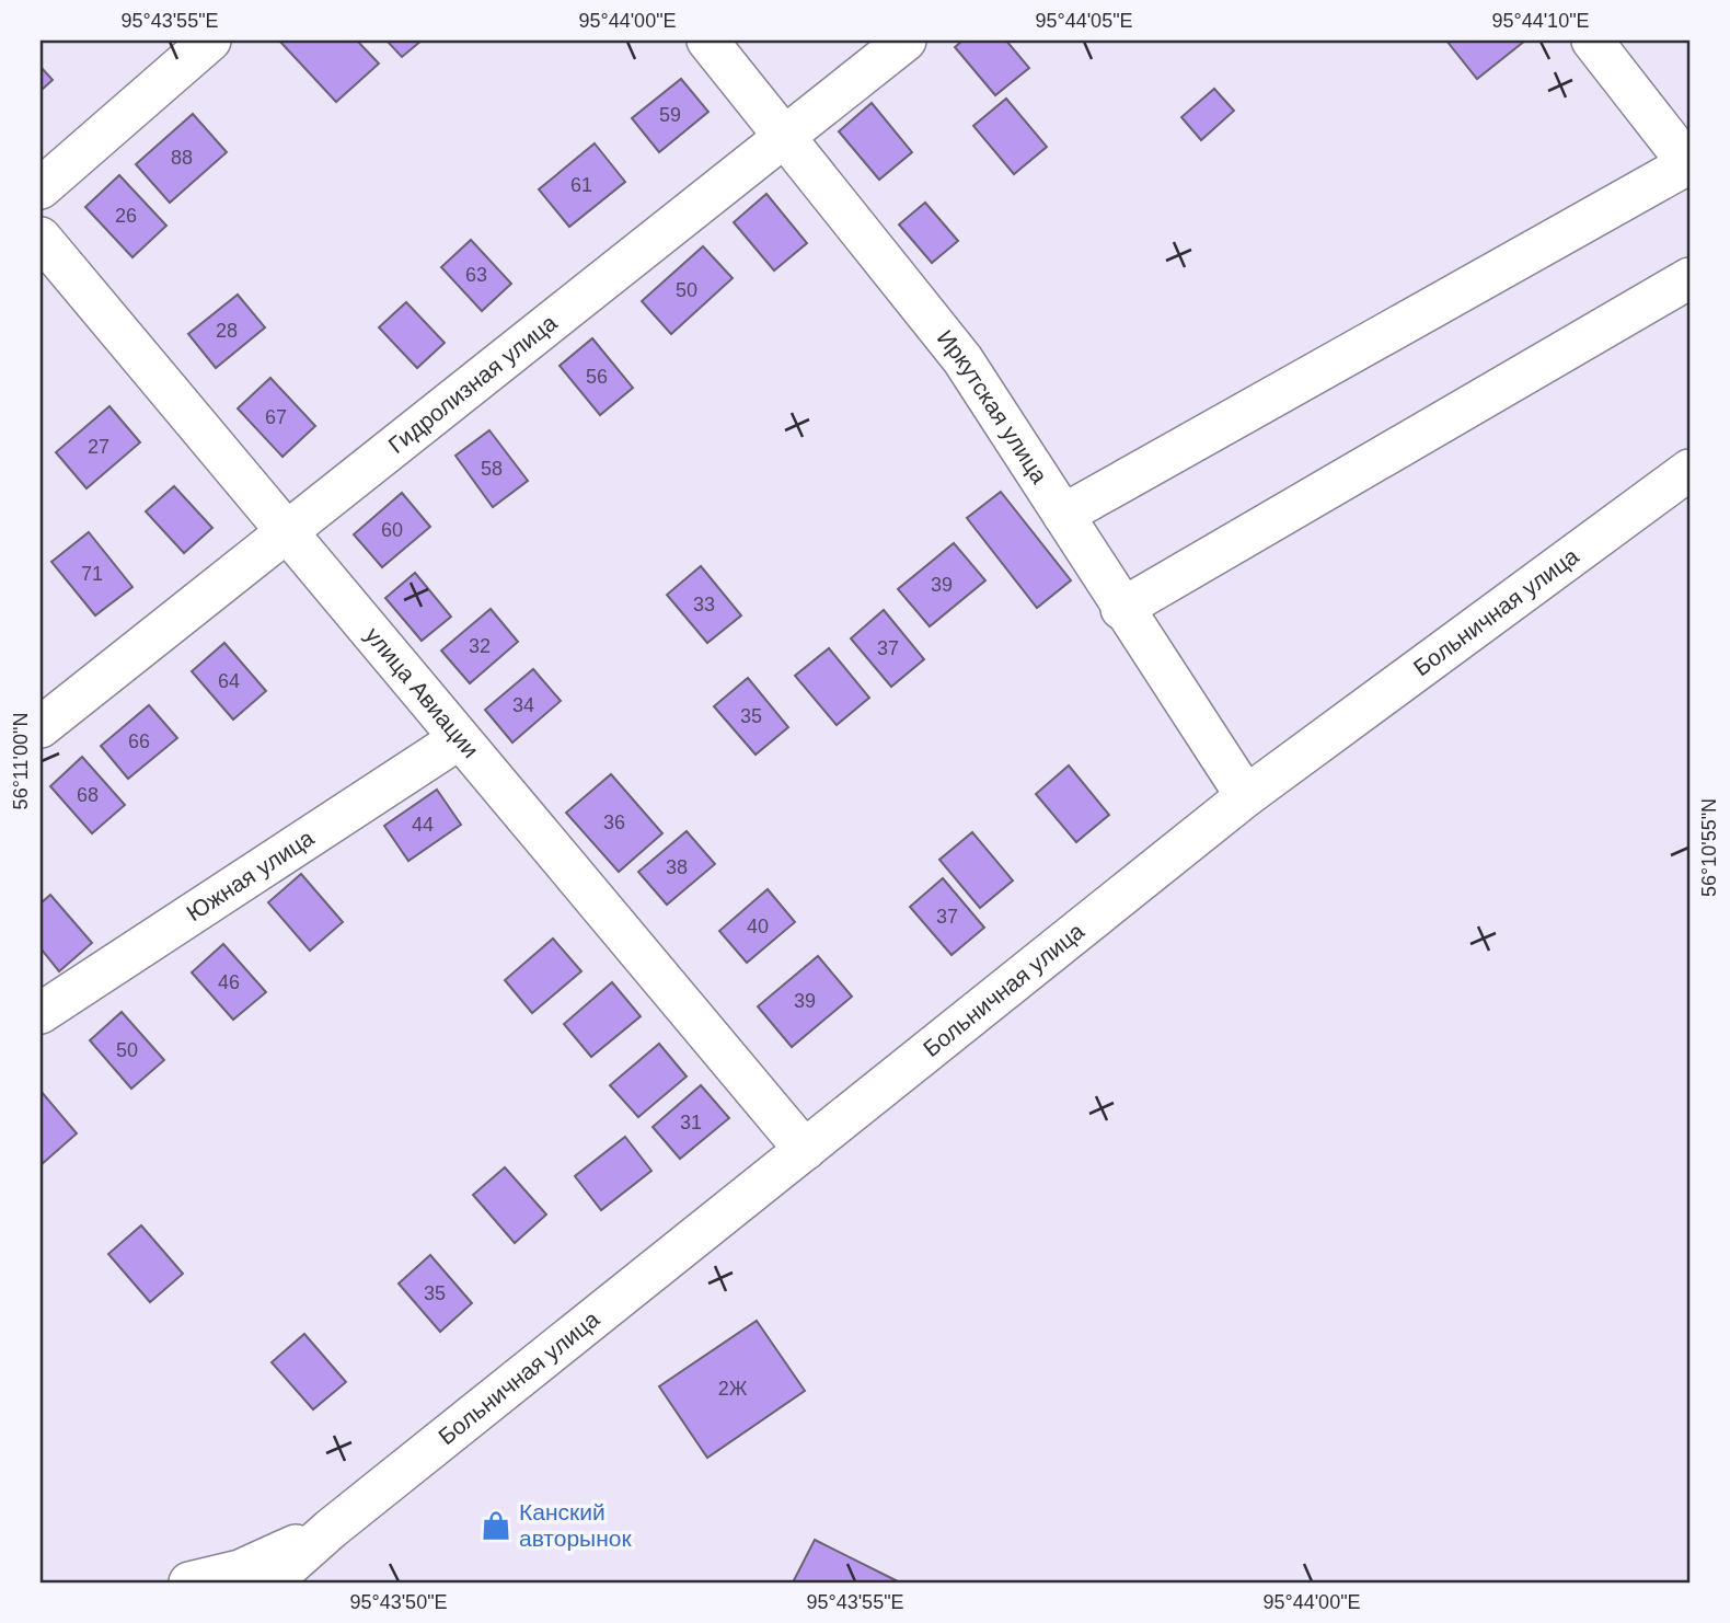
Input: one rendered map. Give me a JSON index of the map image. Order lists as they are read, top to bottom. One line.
{"streets":{"street":["Гидролизная улица","Иркутская улица","Больничная улица","улица Авиации","Южная улица"]},"crossings":[["Гидролизная улица","Иркутская улица"],["Гидролизная улица","улица Авиации"],["Иркутская улица","Больничная улица"],["Больничная улица","улица Авиации"],["улица Авиации","Южная улица"]],"places":{"shop":["Канский авторынок"]},"house_numbers":["59","88","61","26","63","50","28","56","67","27","58","60","71","39","33","32","37","64","34","35","66","68","36","44","38","37","40","46","39","50","31","35","2Ж"],"coordinates":["95°43'55\"E","95°44'00\"E","95°44'05\"E","95°44'10\"E","56°11'00\"N","56°10'55\"N","95°43'50\"E"]}
